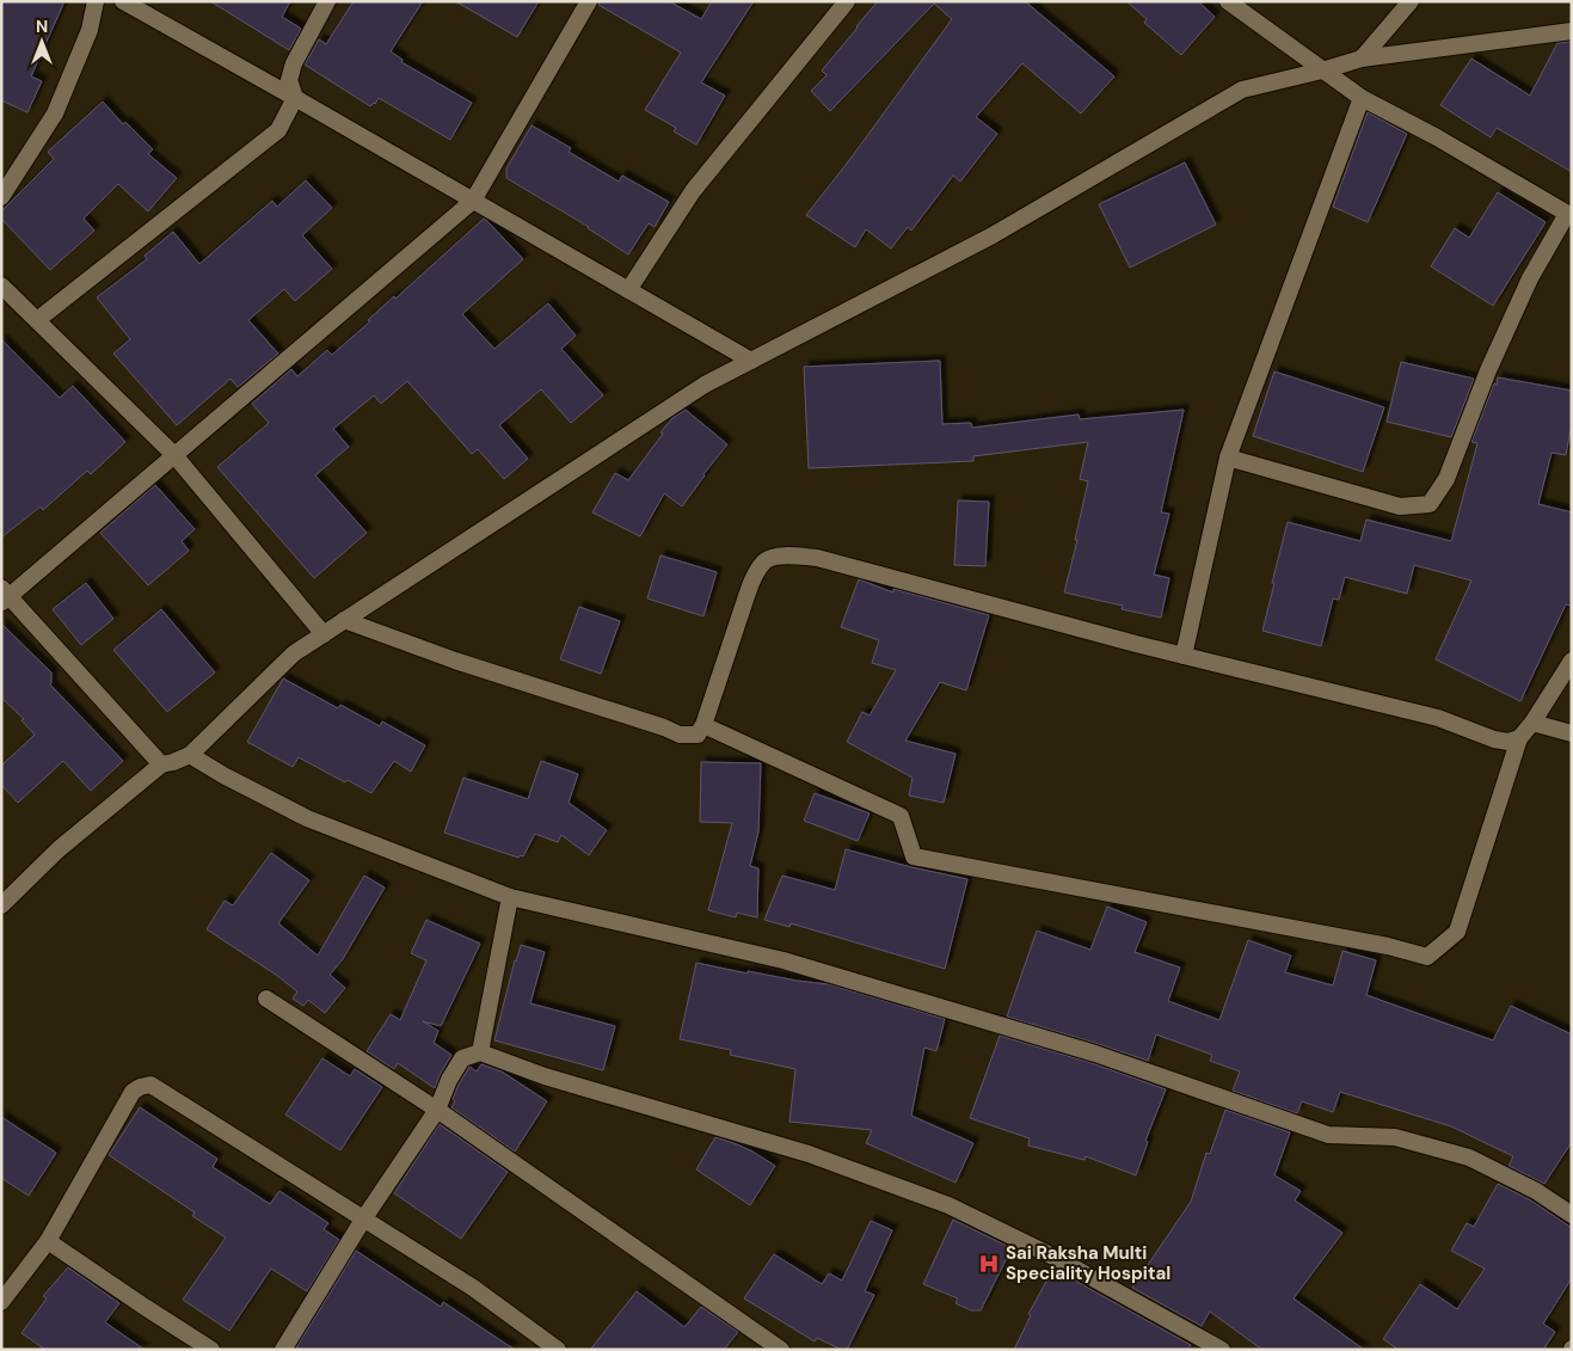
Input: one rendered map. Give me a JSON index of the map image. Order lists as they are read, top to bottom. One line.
{"places":{"hospital":["Sai Raksha Multi Speciality Hospital"]},"north":"top"}
